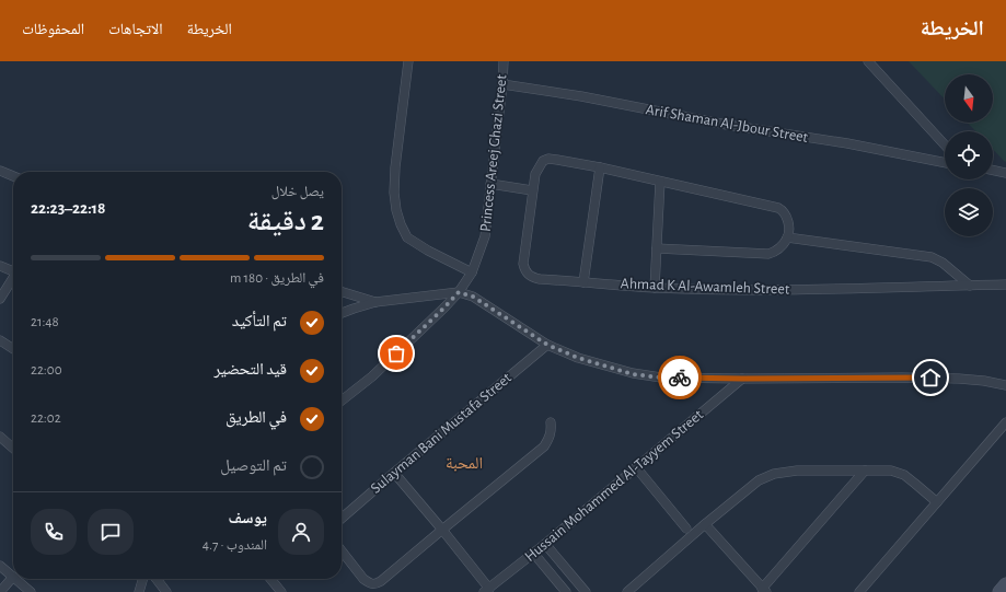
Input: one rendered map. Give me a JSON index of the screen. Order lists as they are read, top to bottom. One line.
{"streets":{"street":["Arif Shaman Al-Jbour Street","Princess Areej Ghazi Street","Ahmad K Al-Awamleh Street","Sulayman Bani Mustafa Street","Hussain Mohammed Al-Tayyem Street"]},"crossings":[["Arif Shaman Al-Jbour Street","Princess Areej Ghazi Street"]],"districts":["المحبة"],"north":"bottom","page":{"header":"الخريطة","nav":["الخريطة","الاتجاهات","المحفوظات"],"heading":["2 دقيقة","يصل خلال","22:18–22:23"],"panel":["يوسف","المندوب · 4.7"],"bar":"في الطريق · 180 m","list":[["تم التأكيد","21:48"],["قيد التحضير","22:00"],["في الطريق","22:02"],"تم التوصيل"]}}
